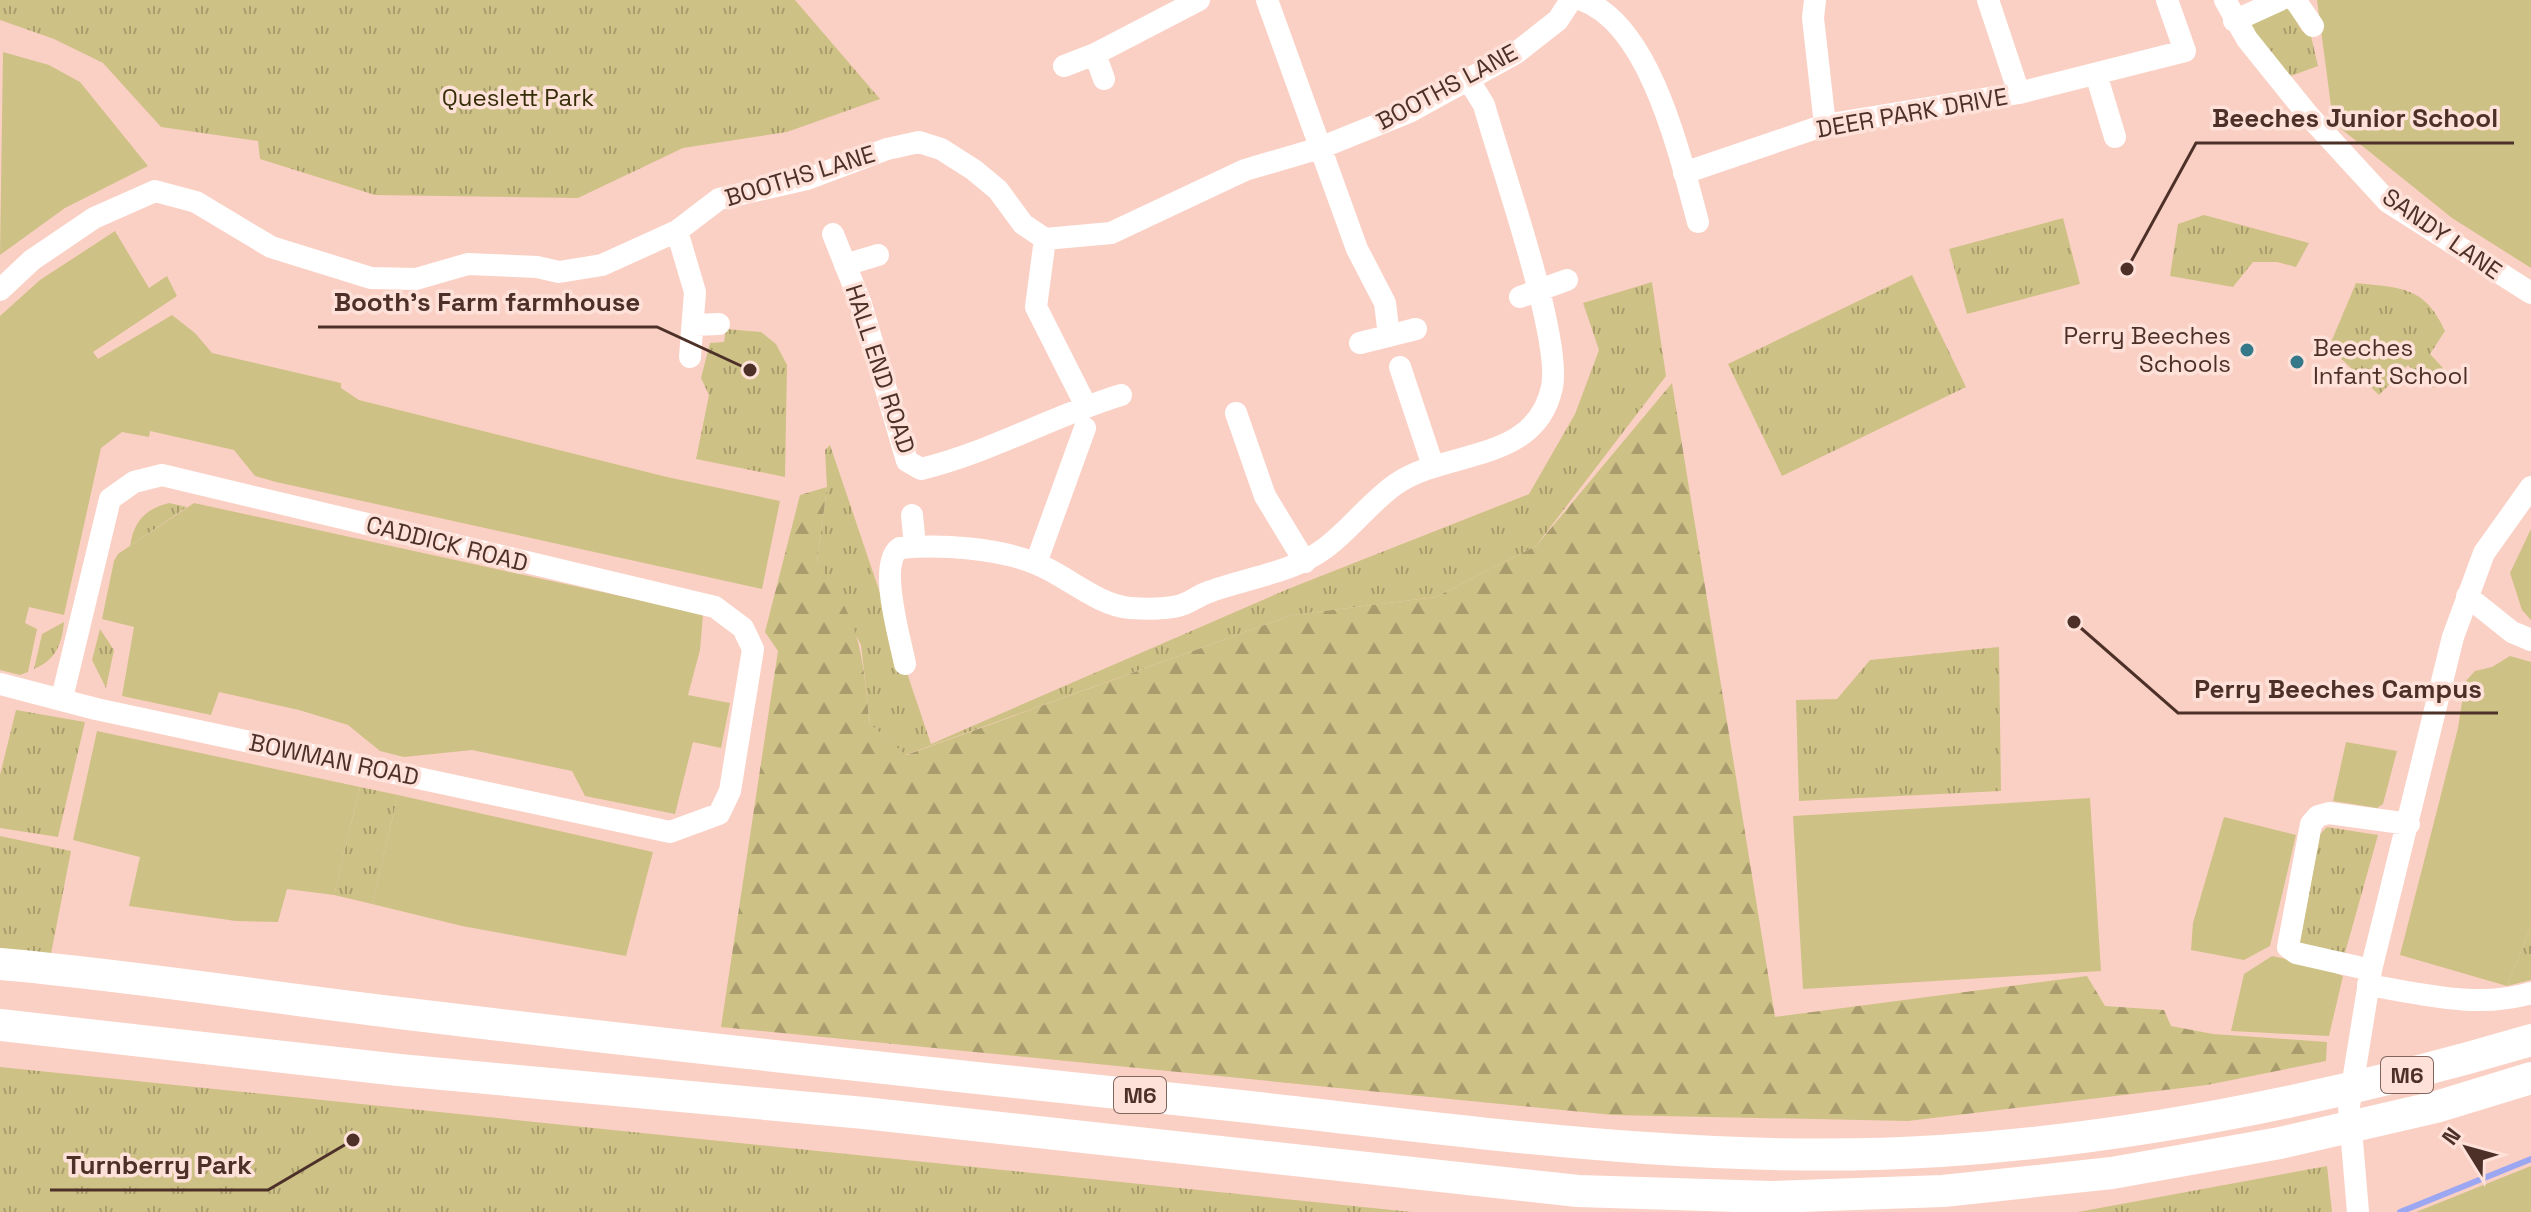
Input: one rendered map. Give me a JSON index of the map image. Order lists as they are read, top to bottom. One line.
{"streets":{"highway":["M6"],"street":["BOOTHS LANE","DEER PARK DRIVE","SANDY LANE","HALL END ROAD","CADDICK ROAD","BOWMAN ROAD"]},"crossings":[["CADDICK ROAD","BOWMAN ROAD"]],"parks":["Queslett Park"],"places":["Beeches Junior School","Perry Beeches Schools","Beeches Infant School","Booth's Farm farmhouse","Perry Beeches Campus","Turnberry Park"],"north":"top left"}
